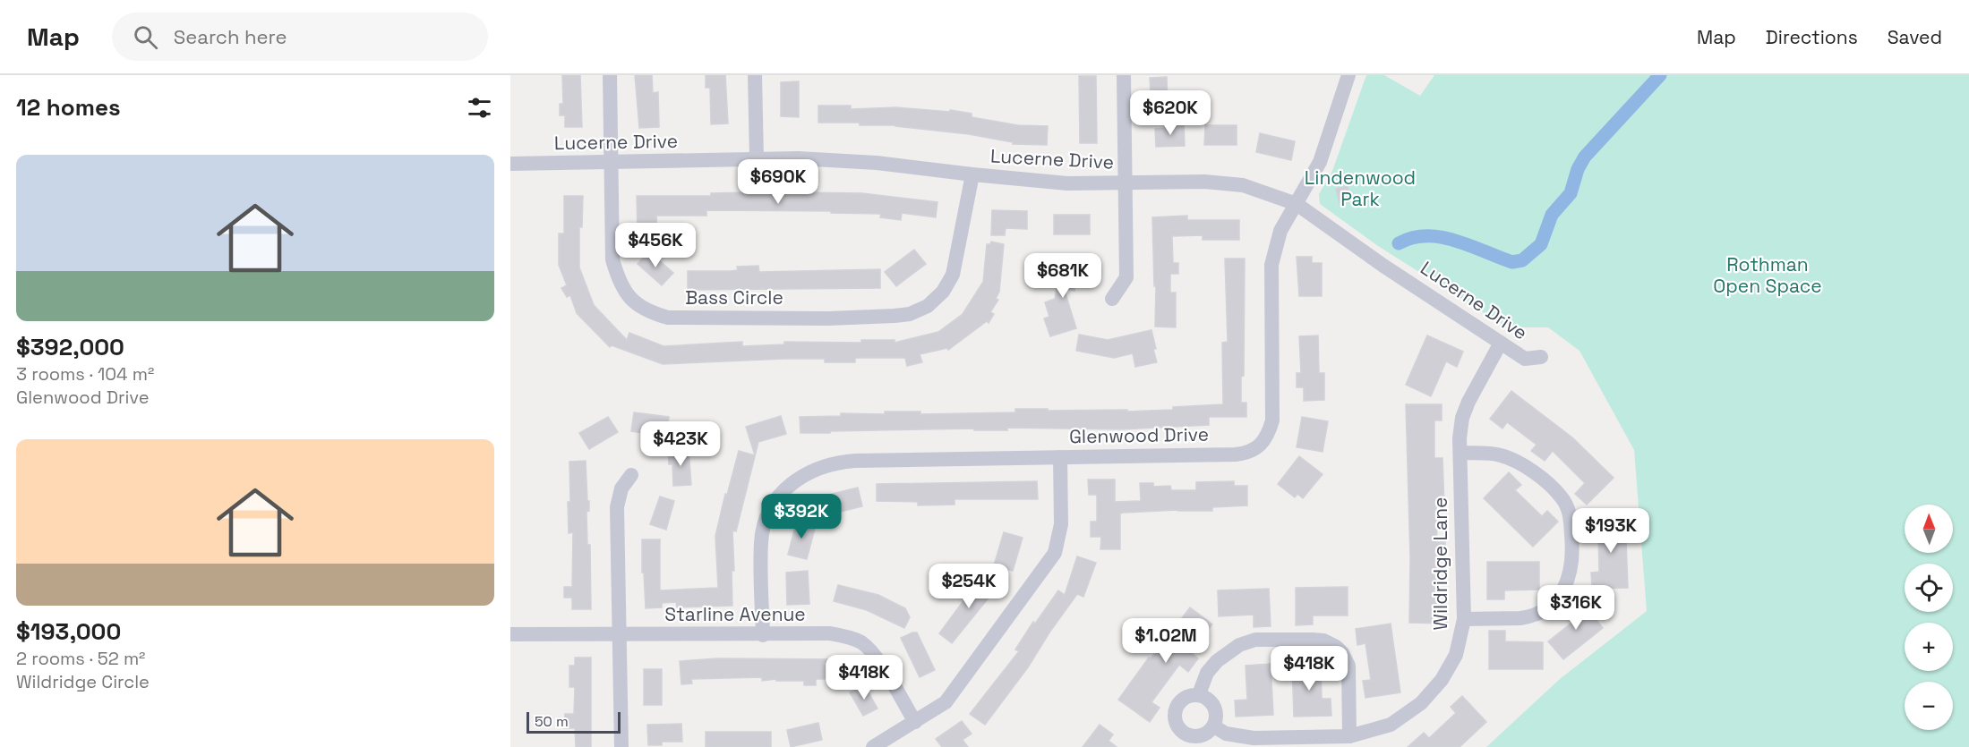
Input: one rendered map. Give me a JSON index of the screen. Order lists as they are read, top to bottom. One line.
{"streets":{"street":["Lucerne Drive","Bass Circle","Glenwood Drive","Wildridge Lane","Starline Avenue"]},"crossings":[["Lucerne Drive","Bass Circle"],["Lucerne Drive","Glenwood Drive"],["Lucerne Drive","Wildridge Lane"],["Glenwood Drive","Starline Avenue"]],"parks":["Lindenwood Park","Rothman Open Space"],"scale_bar":"50 m","north":"top","page":{"header":"Map","search":"Search here","nav":["Map","Directions","Saved"],"heading":"12 homes","price":["$620K","$690K","$456K","$681K","$423K","$392K","$193K","$254K","$316K","$1.02M","$418K","$418K"],"list":[{"name":"$392,000","note":"3 rooms · 104 m² · Glenwood Drive"},{"name":"$193,000","note":"2 rooms · 52 m² · Wildridge Circle"}],"map_buttons":["+","−"],"scale":"50 m"}}
